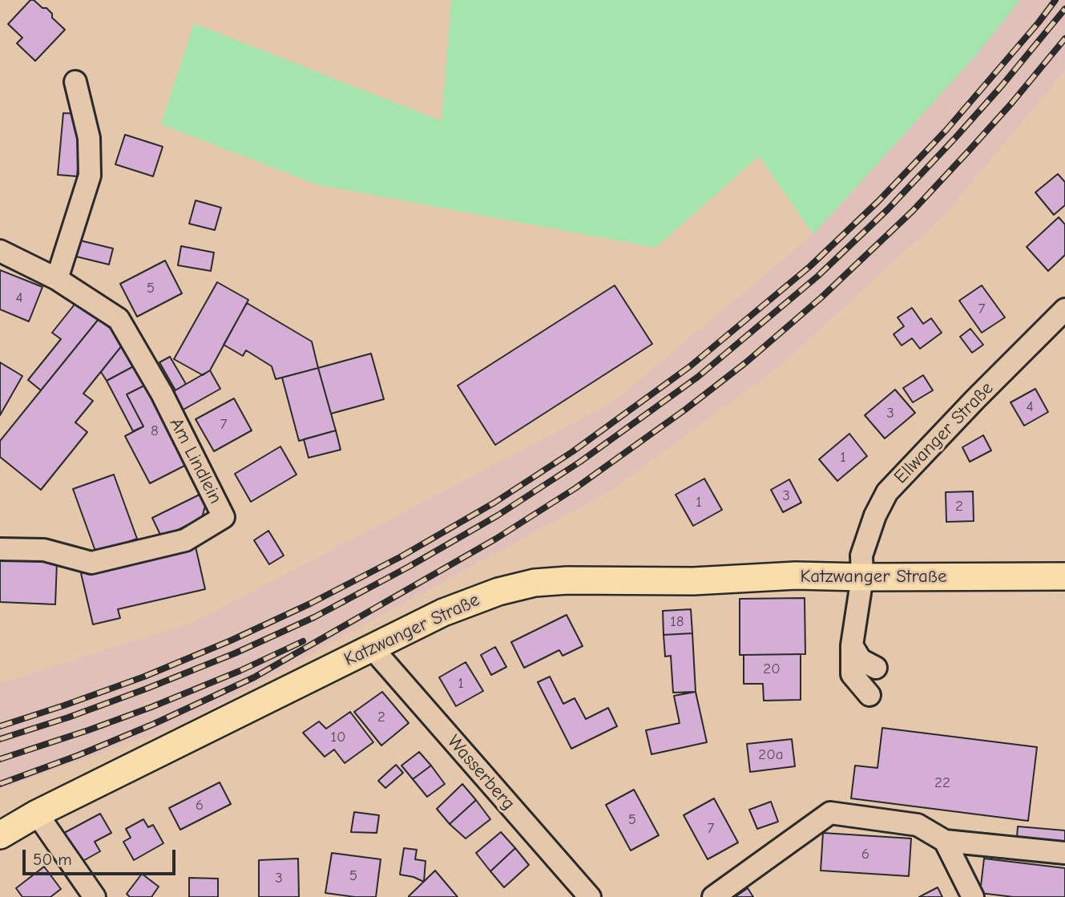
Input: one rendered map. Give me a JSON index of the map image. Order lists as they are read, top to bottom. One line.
{"streets":{"main road":["Katzwanger Straße"],"street":["Ellwanger Straße","Am Lindlein","Wasserberg"]},"crossings":[["Ellwanger Straße","Katzwanger Straße"],["Katzwanger Straße","Wasserberg"]],"house_numbers":["5","4","7","4","3","7","8","1","3","1","2","18","20","1","2","10","20a","22","6","5","7","6","5","3"],"scale_bar":"50 m"}
